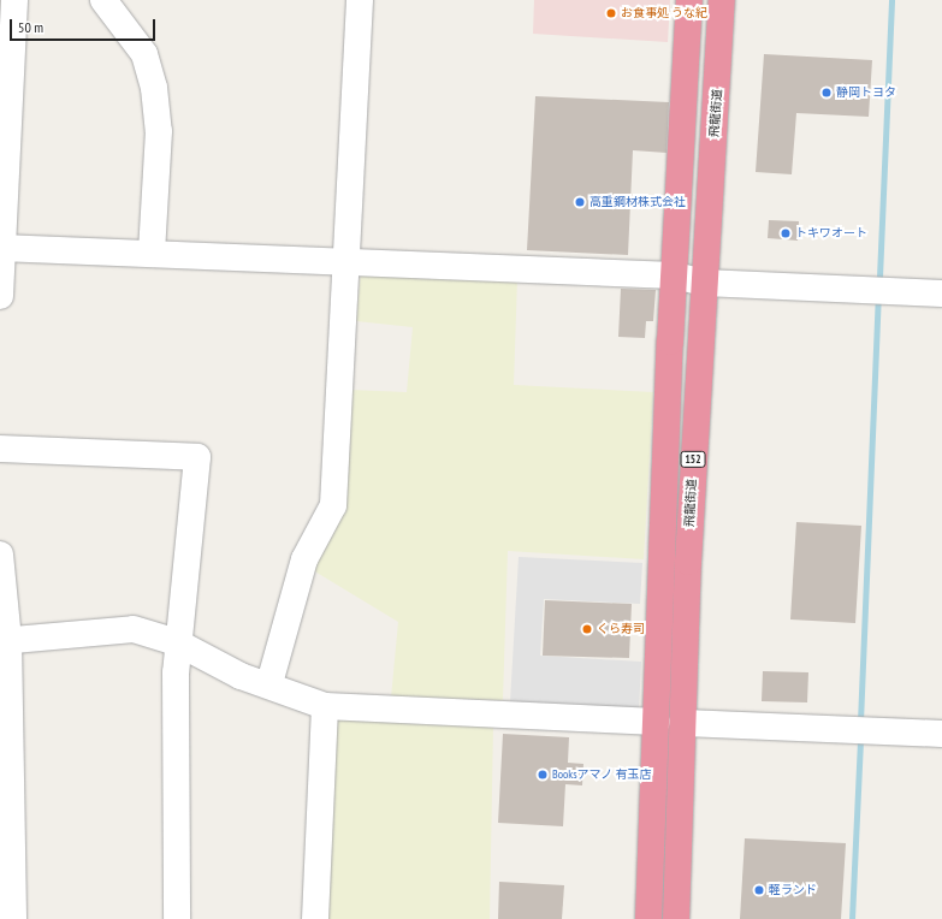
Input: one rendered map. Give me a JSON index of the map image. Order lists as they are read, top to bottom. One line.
{"streets":{"highway":["飛龍街道","152"]},"places":["お食事処 うな紀","静岡トヨタ","高重鋼材株式会社","トキワオート","くら寿司","Booksアマノ 有玉店","軽ランド"],"scale_bar":"50 m"}
